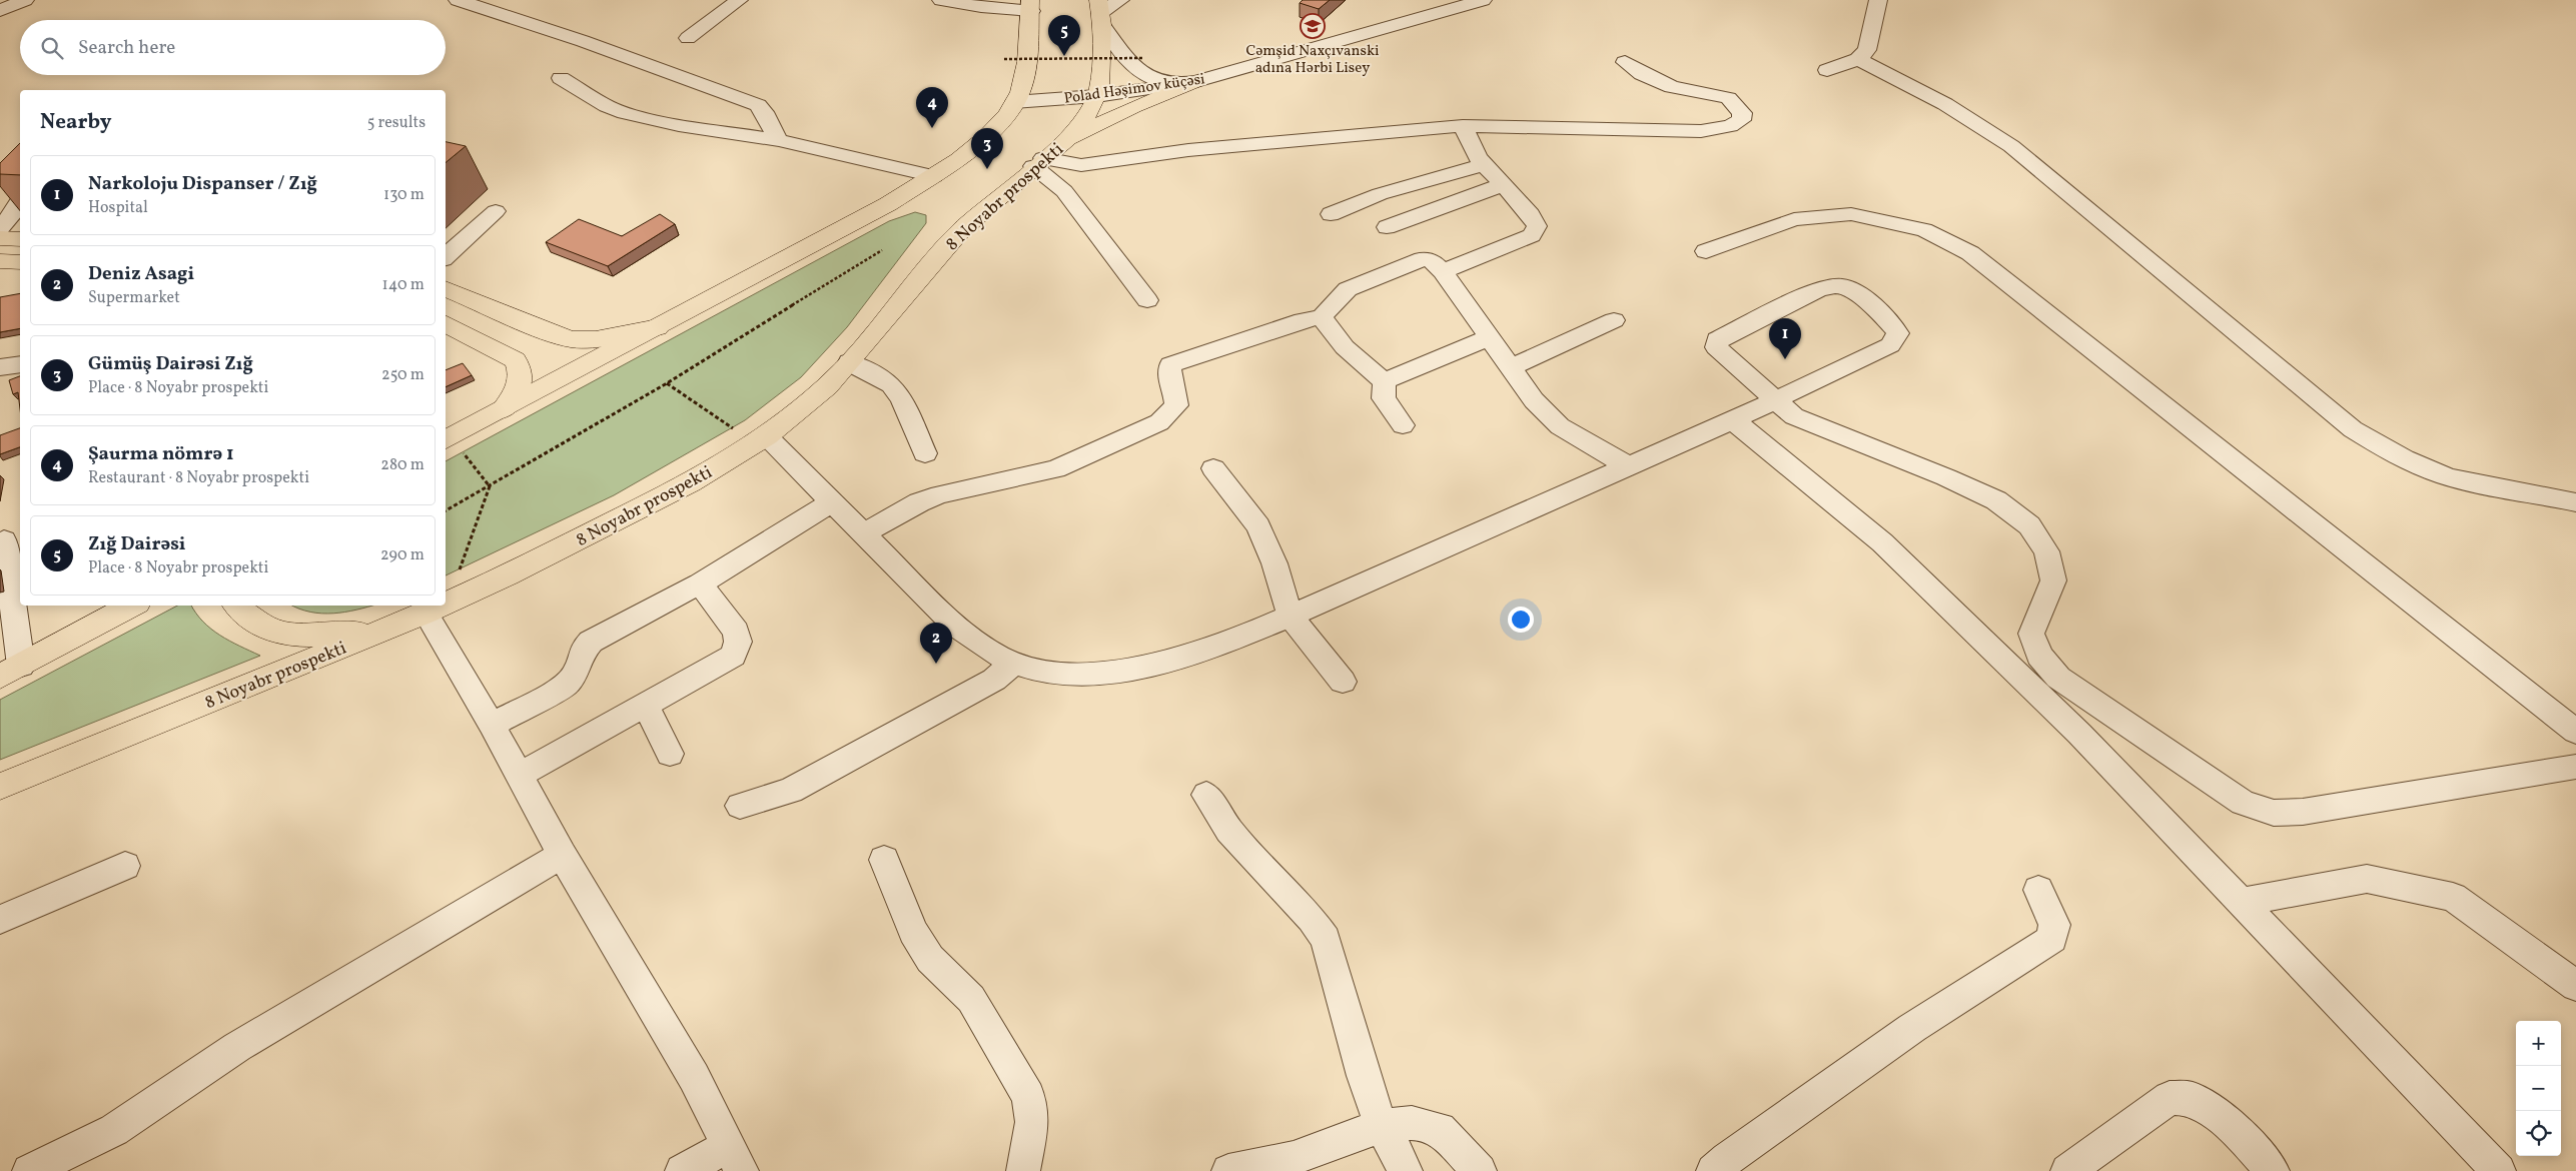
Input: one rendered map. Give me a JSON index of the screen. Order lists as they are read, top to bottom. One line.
{"streets":{"main road":["8 Noyabr prospekti"],"street":["Polad Həşimov küçəsi"]},"crossings":[["Polad Həşimov küçəsi","8 Noyabr prospekti"]],"places":{"school or university":["Cəmşid Naxçıvanski adına Hərbi Lisey"]},"page":{"pins":["5","4","3","1","2"],"search":"Search here","heading":["Nearby","5 results"],"list":[{"mark":"1","name":"Narkoloju Dispanser / Zığ","note":"Hospital","value":"130 m"},{"mark":"2","name":"Deniz Asagi","note":"Supermarket","value":"140 m"},{"mark":"3","name":"Gümüş Dairəsi Zığ","note":"Place · 8 Noyabr prospekti","value":"250 m"},{"mark":"4","name":"Şaurma nömrә 1","note":"Restaurant · 8 Noyabr prospekti","value":"280 m"},{"mark":"5","name":"Zığ Dairəsi","note":"Place · 8 Noyabr prospekti","value":"290 m"}],"map_buttons":["+","−"]}}
